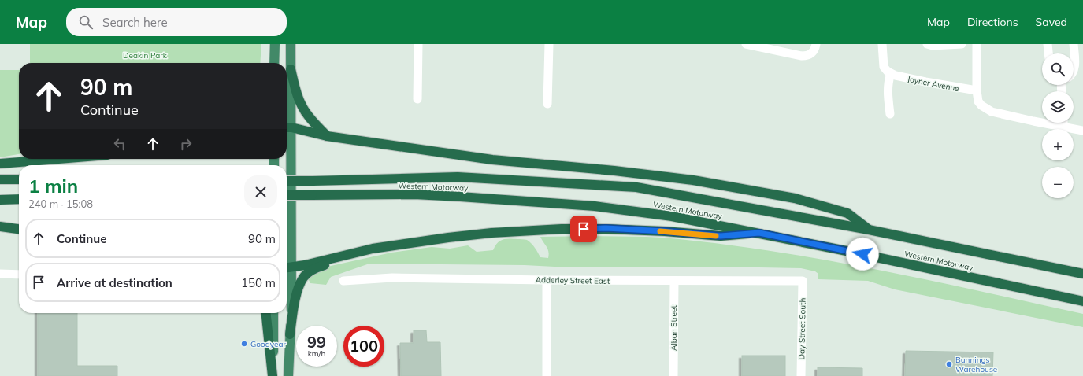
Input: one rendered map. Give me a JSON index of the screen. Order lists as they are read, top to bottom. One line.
{"streets":{"highway":["Western Motorway"],"street":["Joyner Avenue","Adderley Street East","Alban Street","Day Street South"]},"crossings":[["Adderley Street East","Alban Street"],["Adderley Street East","Day Street South"]],"parks":["Deakin Park"],"places":["Goodyear","Bunnings Warehouse"],"page":{"header":"Map","search":"Search here","nav":["Map","Directions","Saved"],"map_buttons":["+","−"],"turn":["90 m","Continue"],"heading":["1 min","240 m · 15:08"],"list":[{"name":"Continue","value":"90 m"},{"name":"Arrive at destination","value":"150 m"}],"speed":"99 km/h","limit":"100"}}
